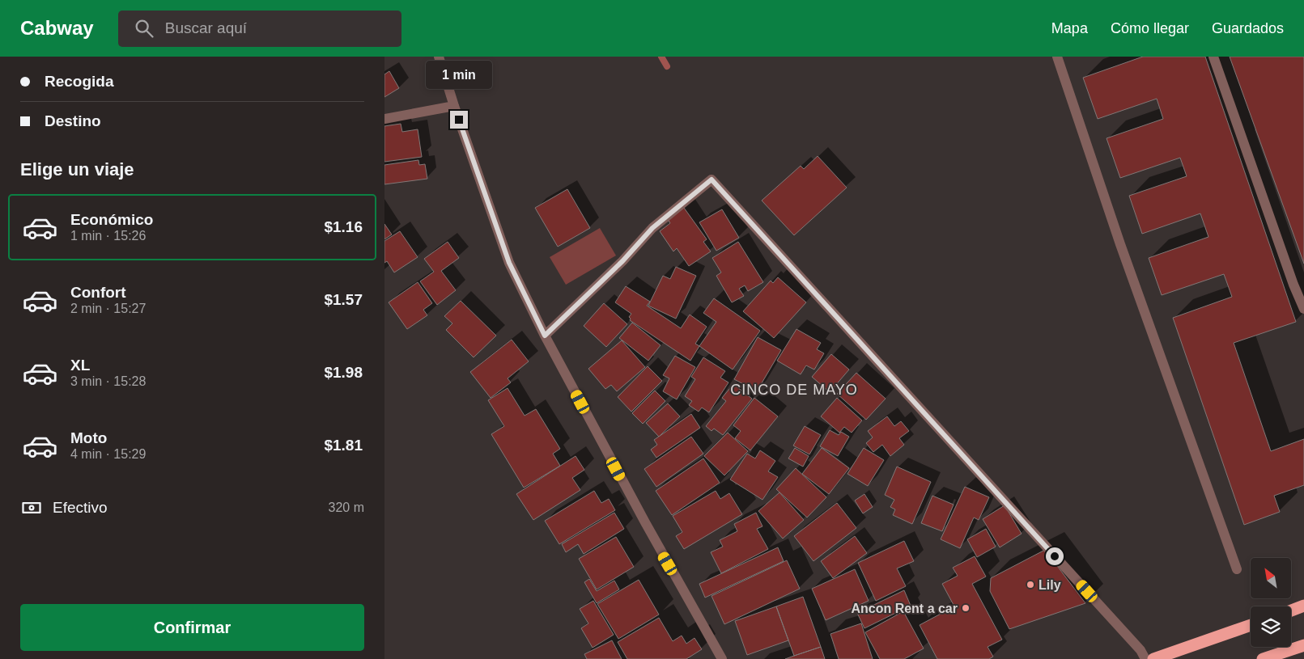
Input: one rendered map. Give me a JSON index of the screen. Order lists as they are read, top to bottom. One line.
{"districts":["CINCO DE MAYO"],"places":["Lily","Ancon Rent a car"],"north":"top left","page":{"header":"Cabway","search":"Buscar aquí","nav":["Mapa","Cómo llegar","Guardados"],"banner":["Recogida","Destino"],"bubble":"1 min","heading":"Elige un viaje","list":[{"name":"Económico","note":"1 min · 15:26","value":"$1.16"},{"name":"Confort","note":"2 min · 15:27","value":"$1.57"},{"name":"XL","note":"3 min · 15:28","value":"$1.98"},{"name":"Moto","note":"4 min · 15:29","value":"$1.81"}],"pay":["Efectivo","320 m"],"buttons":"Confirmar"}}
